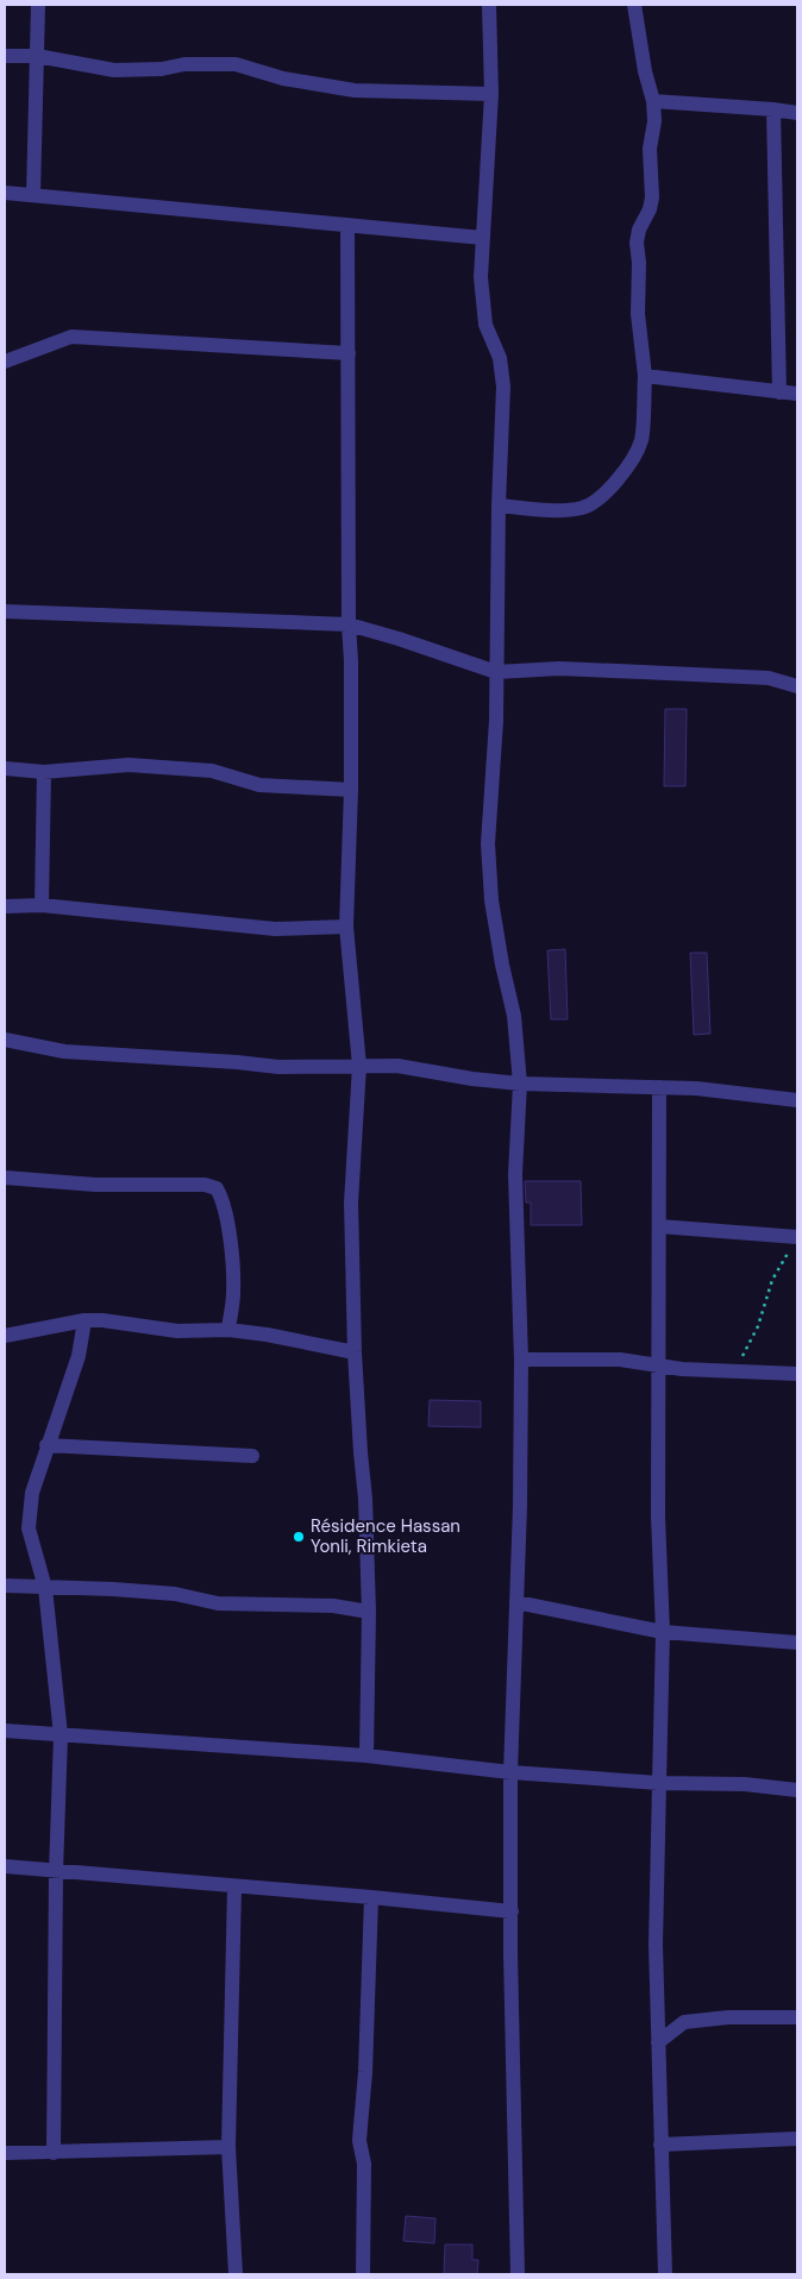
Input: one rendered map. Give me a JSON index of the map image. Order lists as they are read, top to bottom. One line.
{"places":["Résidence Hassan Yonli, Rimkieta"]}
